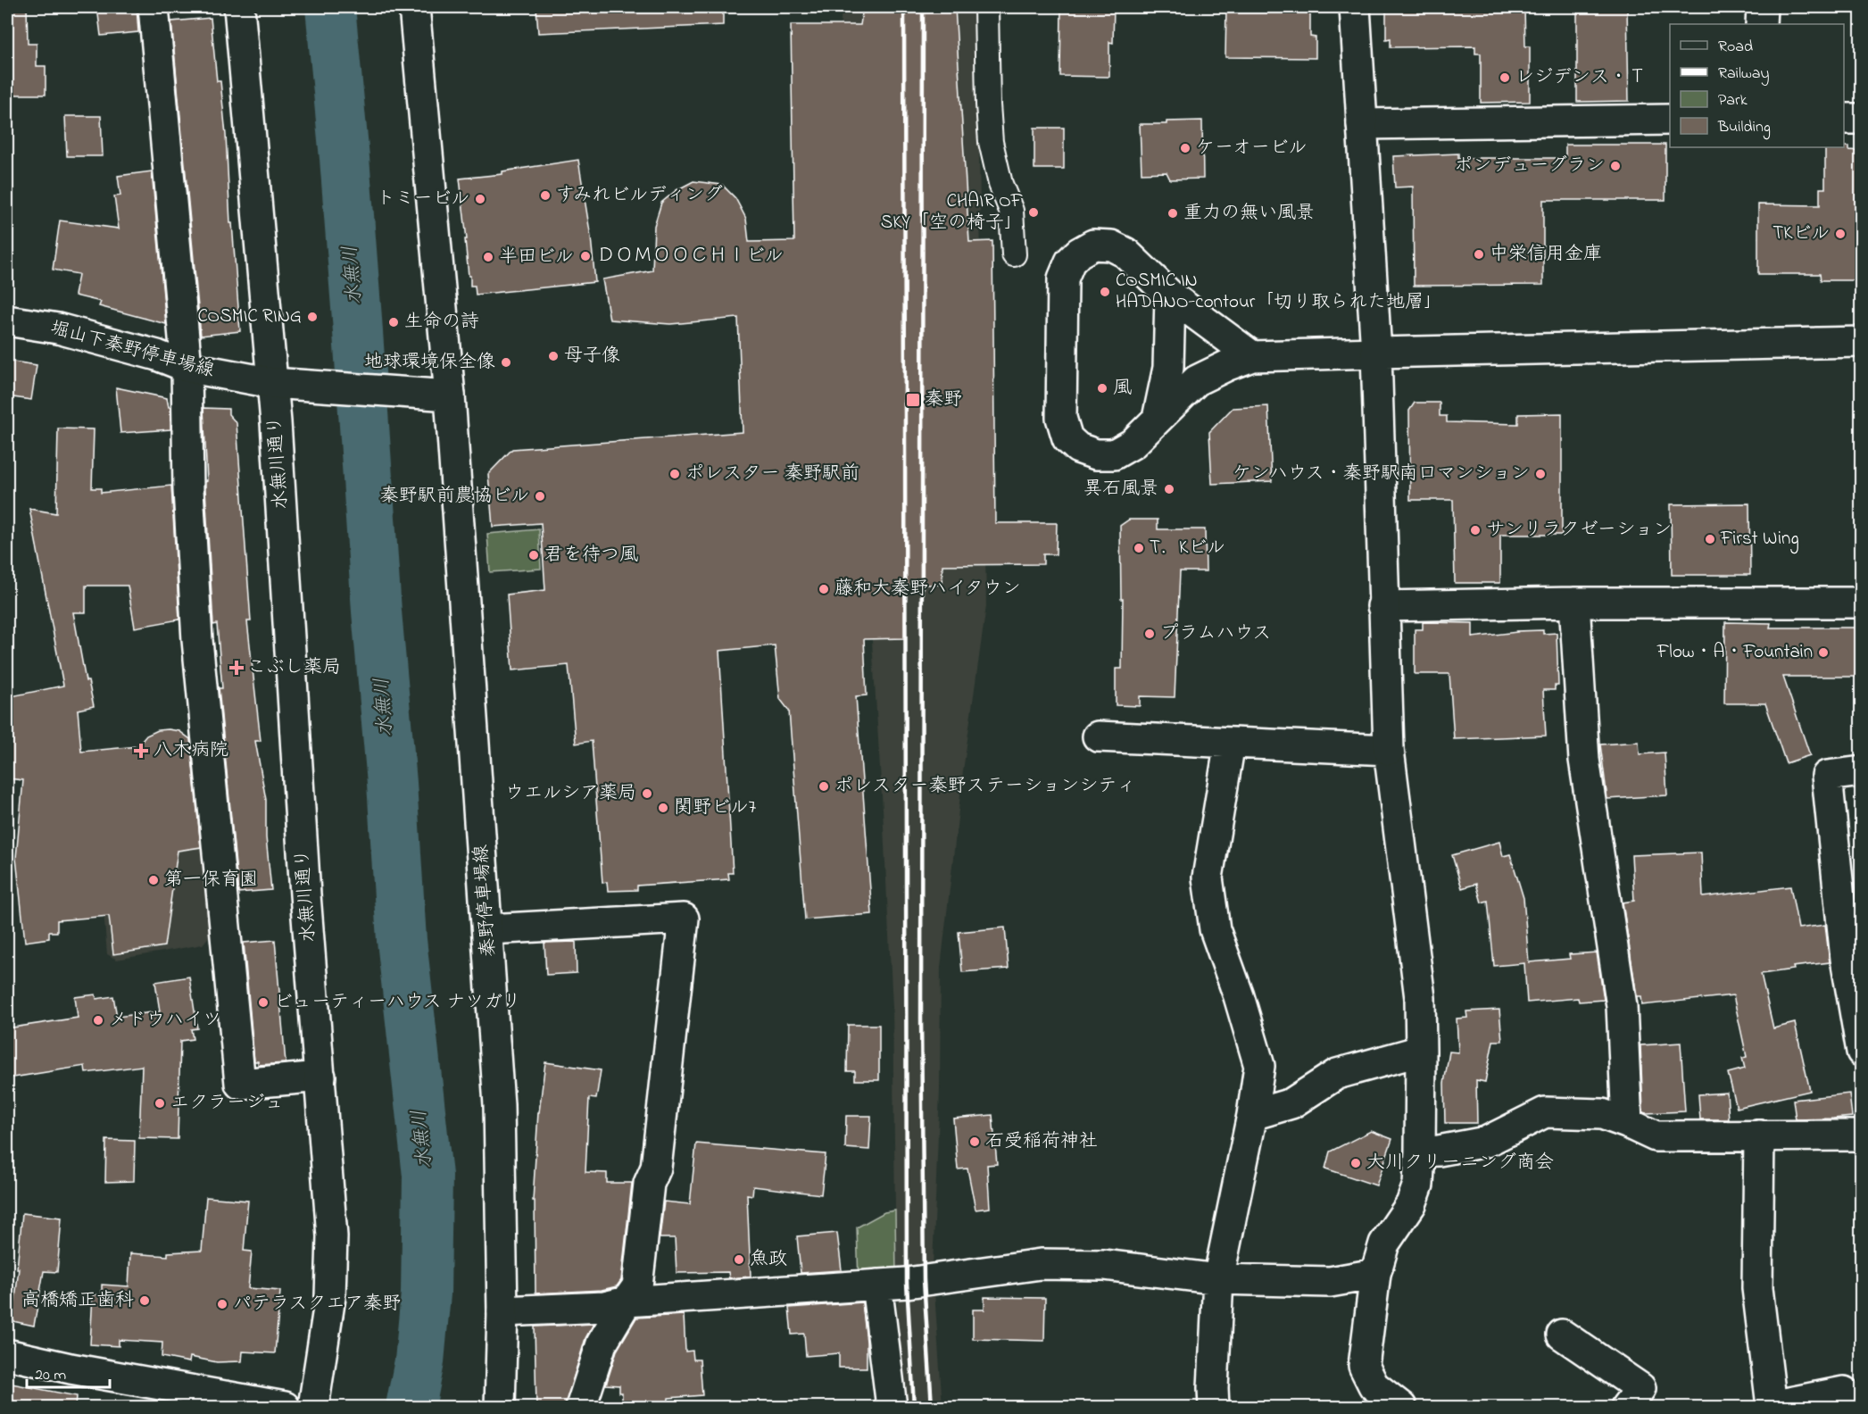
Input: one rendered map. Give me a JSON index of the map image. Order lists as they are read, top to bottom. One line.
{"streets":{"street":["堀山下秦野停車場線","水無川通り","秦野停車場線"]},"crossings":[["堀山下秦野停車場線","水無川通り"],["堀山下秦野停車場線","秦野停車場線"]],"water":["水無川"],"places":{"other":["レジデンス・Ｔ","ケーオービル","ポンデューグラン","すみれビルディング","トミービル","CHAIR OF SKY「空の椅子」","重力の無い風景","TKビル","中栄信用金庫","ＤＯＭＯＯＣＨＩビル","半田ビル","COSMIC IN HADANO-contour「切り取られた地層」","COSMIC RING","生命の詩","母子像","地球環境保全像","風","ポレスター 秦野駅前","ケンハウス・秦野駅南口マンション","異石風景","秦野駅前農協ビル","サンリラクゼーション","First Wing","T．Kビル","君を待つ風","藤和大秦野ハイタウン","プラムハウス","Flow・A・Fountain","ポレスター秦野ステーションシティ","ウエルシア薬局","関野ビル7","第一保育園","ビューティーハウス ナツガリ","メドウハイツ","エクラージュ","石受稲荷神社","大川クリーニング商会","魚政","高橋矯正歯科","パテラスクエア秦野"],"transit":["秦野"],"health":["こぶし薬局","八木病院"]},"legend":["Road","Railway","Park","Building"],"scale_bar":"20 m"}
